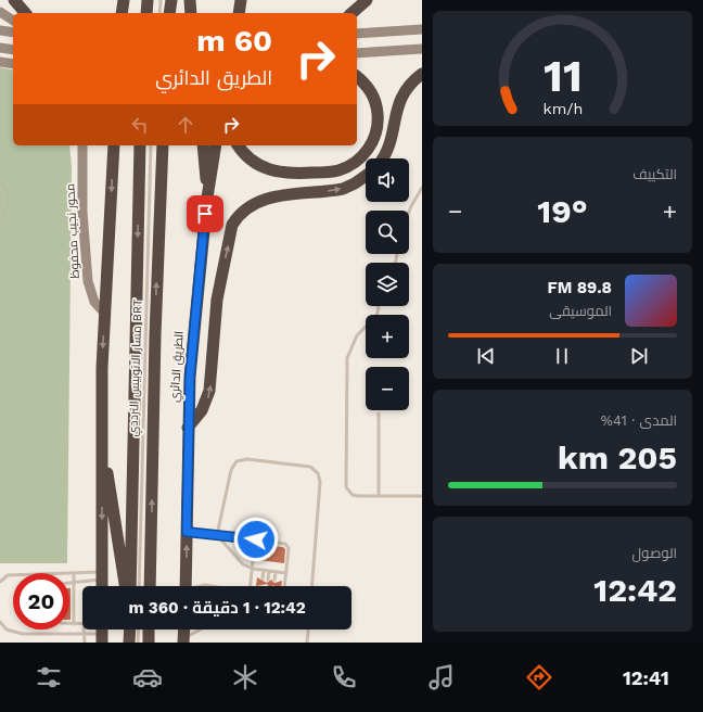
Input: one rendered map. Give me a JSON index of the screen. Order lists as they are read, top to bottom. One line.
{"streets":{"highway":["الطريق الدائري"],"main road":["محور نجيب محفوظ"],"lane":["مسار الاتوبيس الترددي BRT"]},"page":{"turn":["60 m","الطريق الدائري"],"tile":["التكييف",["المدى · 41%","205 km"],["الوصول","12:42"]],"map_buttons":["+","−"],"heat":["−","19°","+"],"song":["89.8 FM","الموسيقى"],"limit":"20","trip":"12:42 · 1 دقيقة · 360 m","tabs":"12:41","gauge":["11","km/h"]}}
